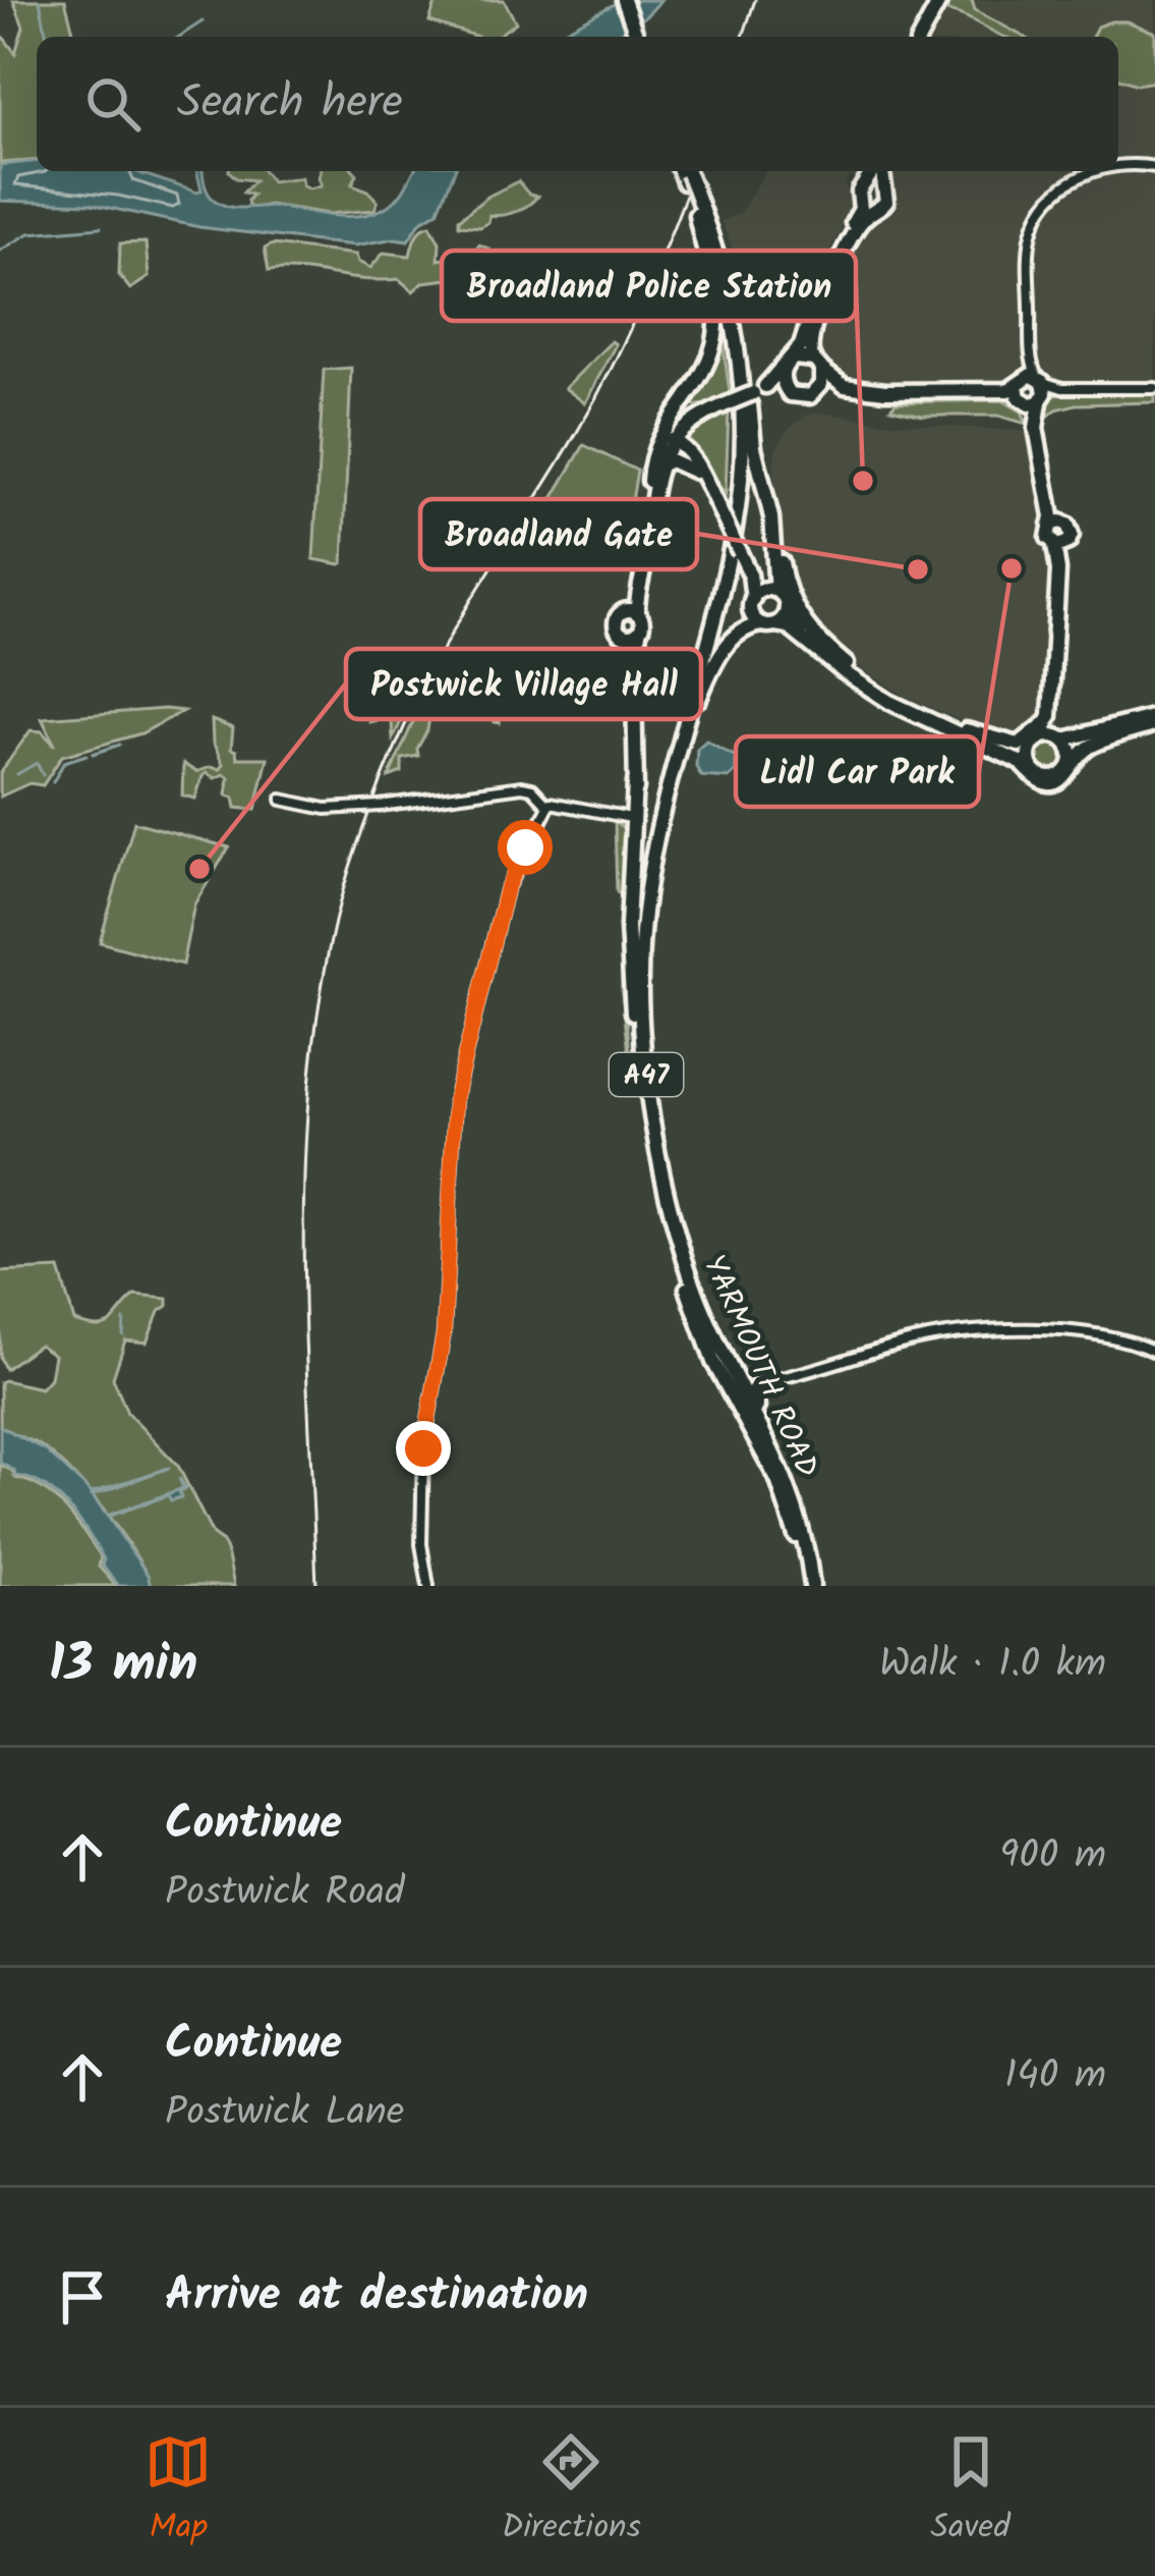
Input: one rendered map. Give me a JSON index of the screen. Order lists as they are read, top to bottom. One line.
{"streets":{"highway":["A47","YARMOUTH ROAD"]},"crossings":[["A47","YARMOUTH ROAD"]],"places":["Broadland Police Station","Lidl Car Park","Broadland Gate","Postwick Village Hall"],"page":{"search":"Search here","heading":["13 min","Walk · 1.0 km"],"list":[["Continue","Postwick Road","900 m"],["Continue","Postwick Lane","140 m"],"Arrive at destination"],"nav":["Map","Directions","Saved"]}}
